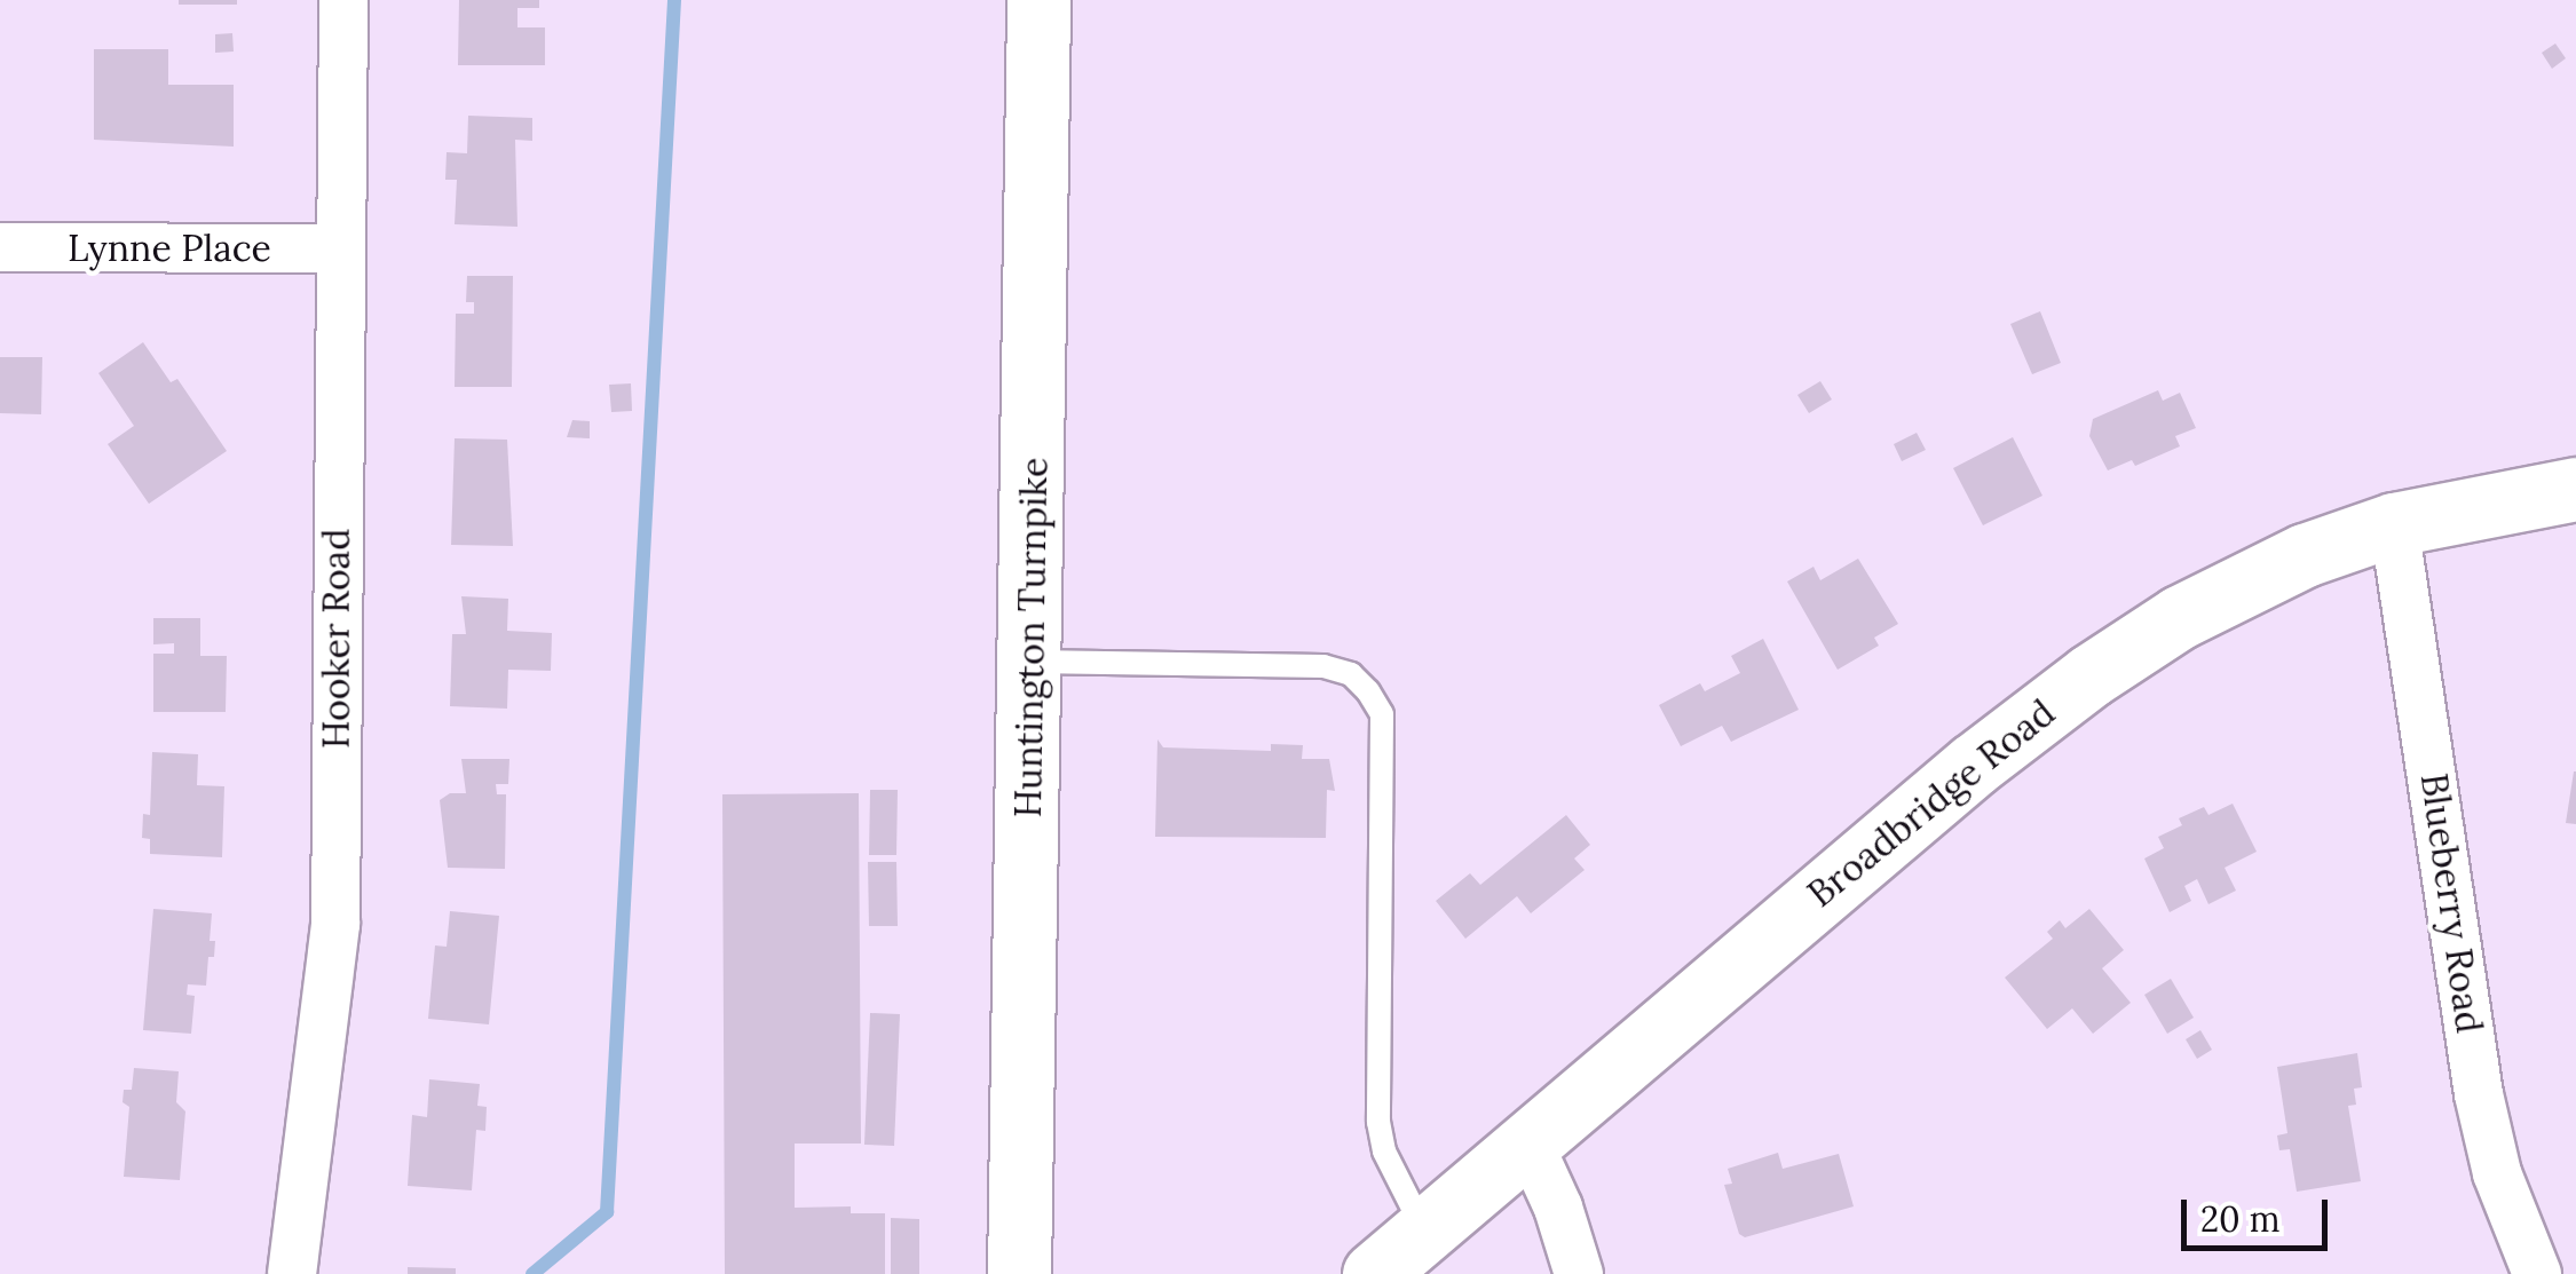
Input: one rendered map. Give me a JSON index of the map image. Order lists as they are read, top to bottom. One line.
{"streets":{"main road":["Huntington Turnpike","Broadbridge Road"],"street":["Lynne Place","Hooker Road","Blueberry Road"]},"crossings":[["Lynne Place","Hooker Road"],["Broadbridge Road","Blueberry Road"]],"scale_bar":"20 m"}
